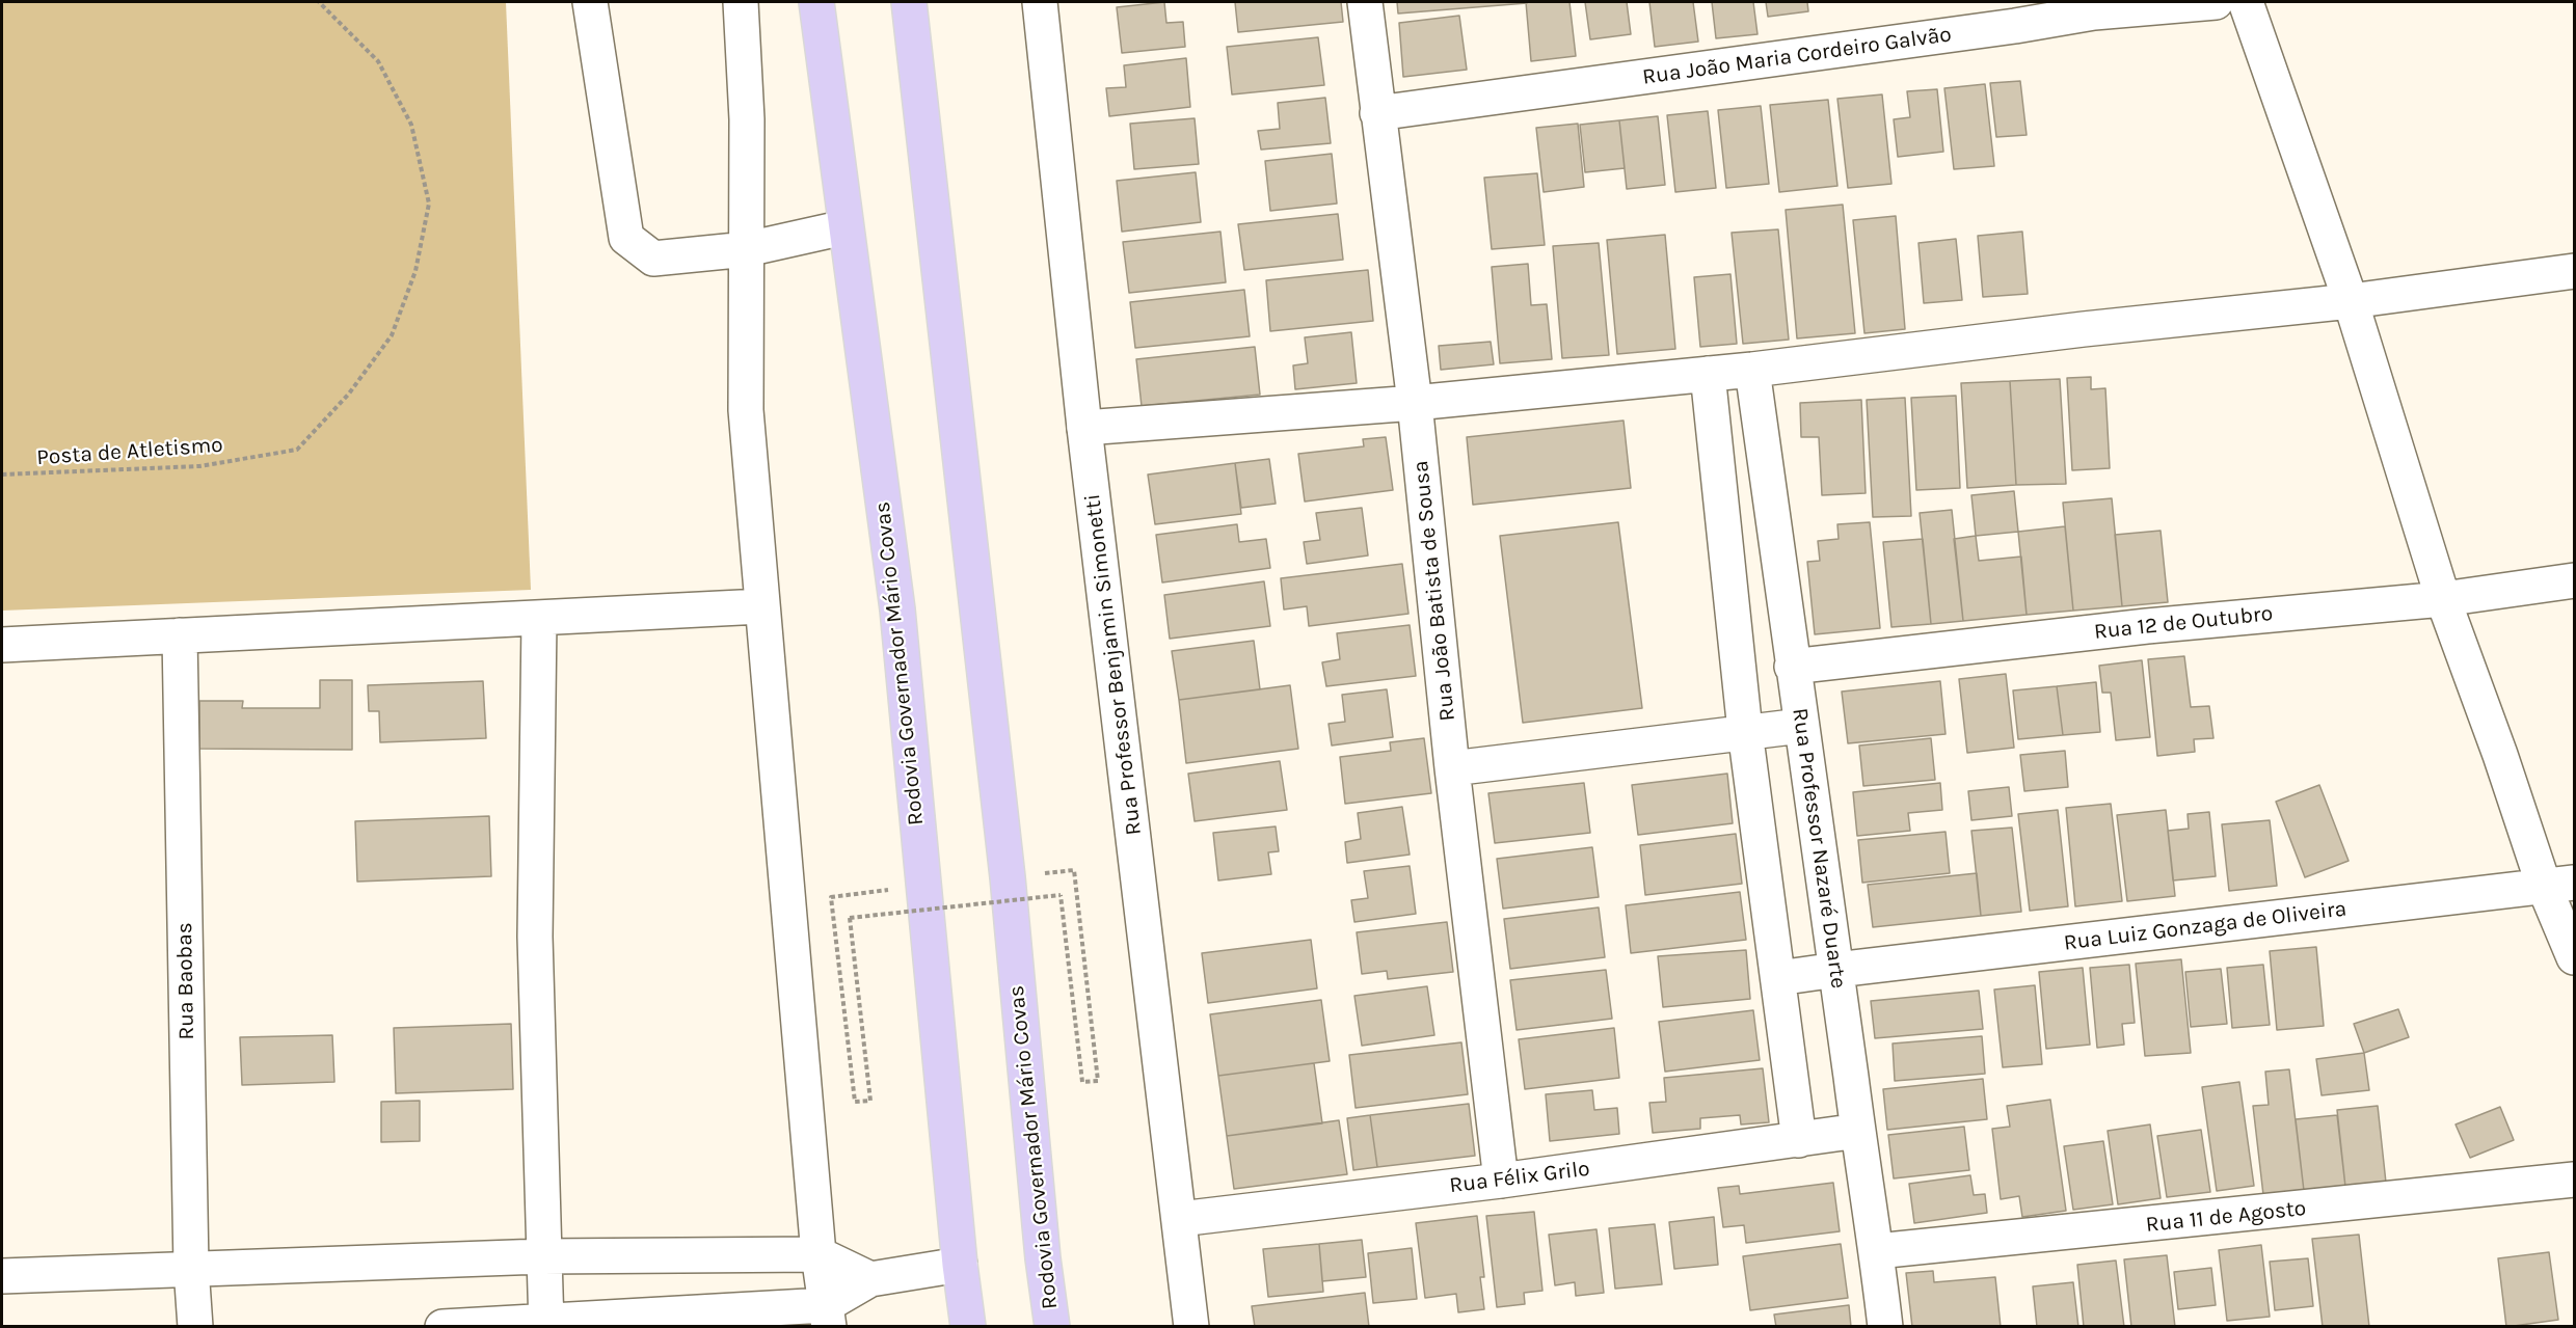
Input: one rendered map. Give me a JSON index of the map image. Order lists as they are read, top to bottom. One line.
{"streets":{"highway":["Rodovia Governador Mário Covas"],"street":["Rua João Maria Cordeiro Galvão","Rua João Batista de Sousa","Rua 12 de Outubro","Rua Professor Benjamin Simonetti","Rua Professor Nazaré Duarte","Rua Luiz Gonzaga de Oliveira","Rua Baobas","Rua Félix Grilo","Rua 11 de Agosto"],"path":["Posta de Atletismo"]},"crossings":[["Rua João Maria Cordeiro Galvão","Rua João Batista de Sousa"],["Rua João Batista de Sousa","Rua Félix Grilo"],["Rua 12 de Outubro","Rua Professor Nazaré Duarte"],["Rua Professor Benjamin Simonetti","Rua Félix Grilo"],["Rua Professor Nazaré Duarte","Rua Luiz Gonzaga de Oliveira"],["Rua Professor Nazaré Duarte","Rua Félix Grilo"],["Rua Professor Nazaré Duarte","Rua 11 de Agosto"]]}
